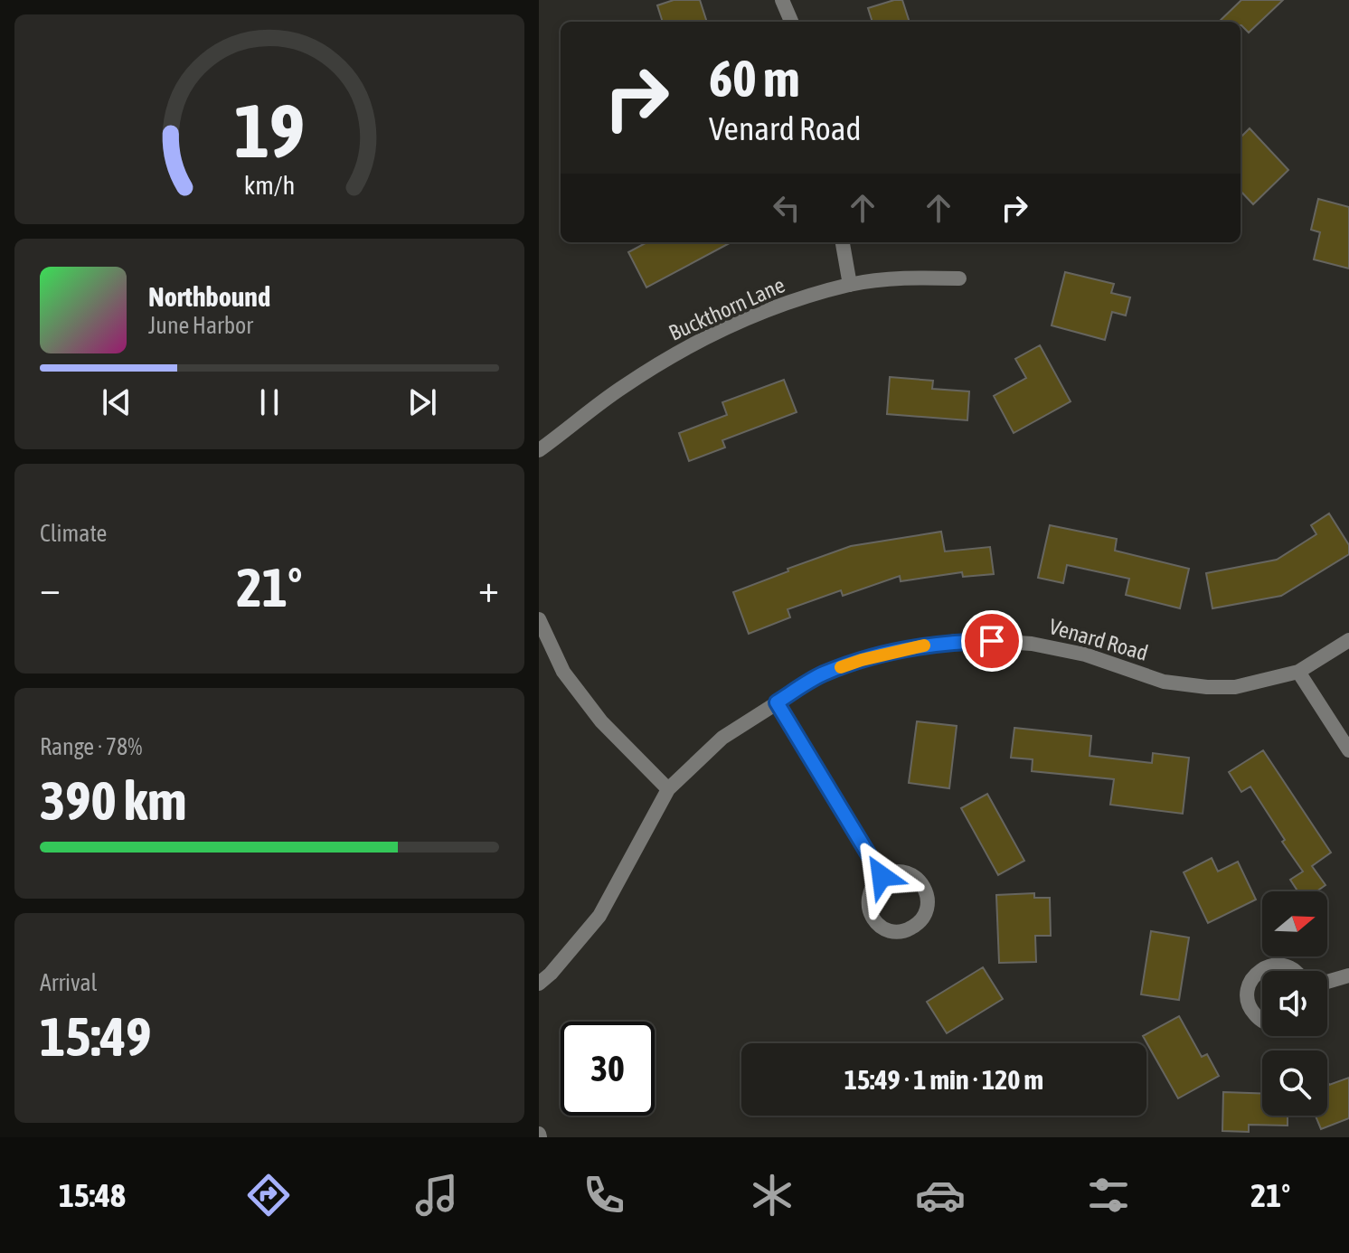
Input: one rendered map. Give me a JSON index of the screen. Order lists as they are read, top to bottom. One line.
{"streets":{"street":["Buckthorn Lane","Venard Road"]},"north":"right","page":{"turn":["60 m","Venard Road"],"song":["Northbound","June Harbor"],"tile":["Climate",["Range · 78%","390 km"],["Arrival","15:49"]],"heat":["−","21°","+"],"limit":"30","trip":"15:49 · 1 min · 120 m","tabs":["15:48","21°"],"gauge":["19","km/h"]}}
